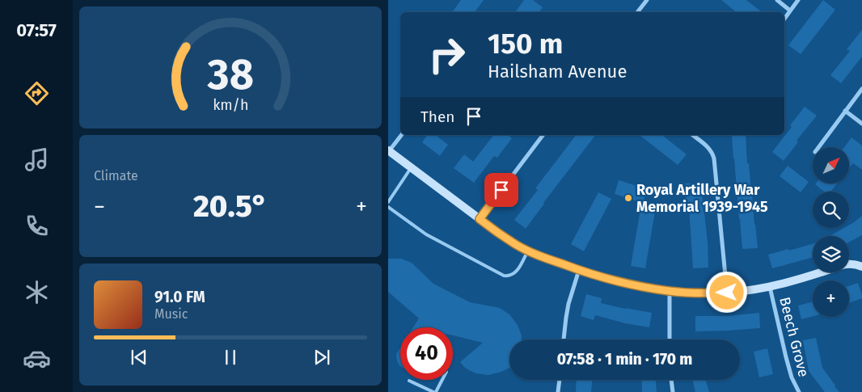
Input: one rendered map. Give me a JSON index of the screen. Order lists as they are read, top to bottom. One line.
{"streets":{"street":["Beech Grove"]},"places":["Royal Artillery War Memorial 1939-1945"],"north":"top right","page":{"tabs":"07:57","turn":["150 m","Hailsham Avenue"],"then":"Then","tile":"Climate","map_buttons":"+","heat":["−","20.5°","+"],"song":["91.0 FM","Music"],"limit":"40","trip":"07:58 · 1 min · 170 m","gauge":["38","km/h"]}}
